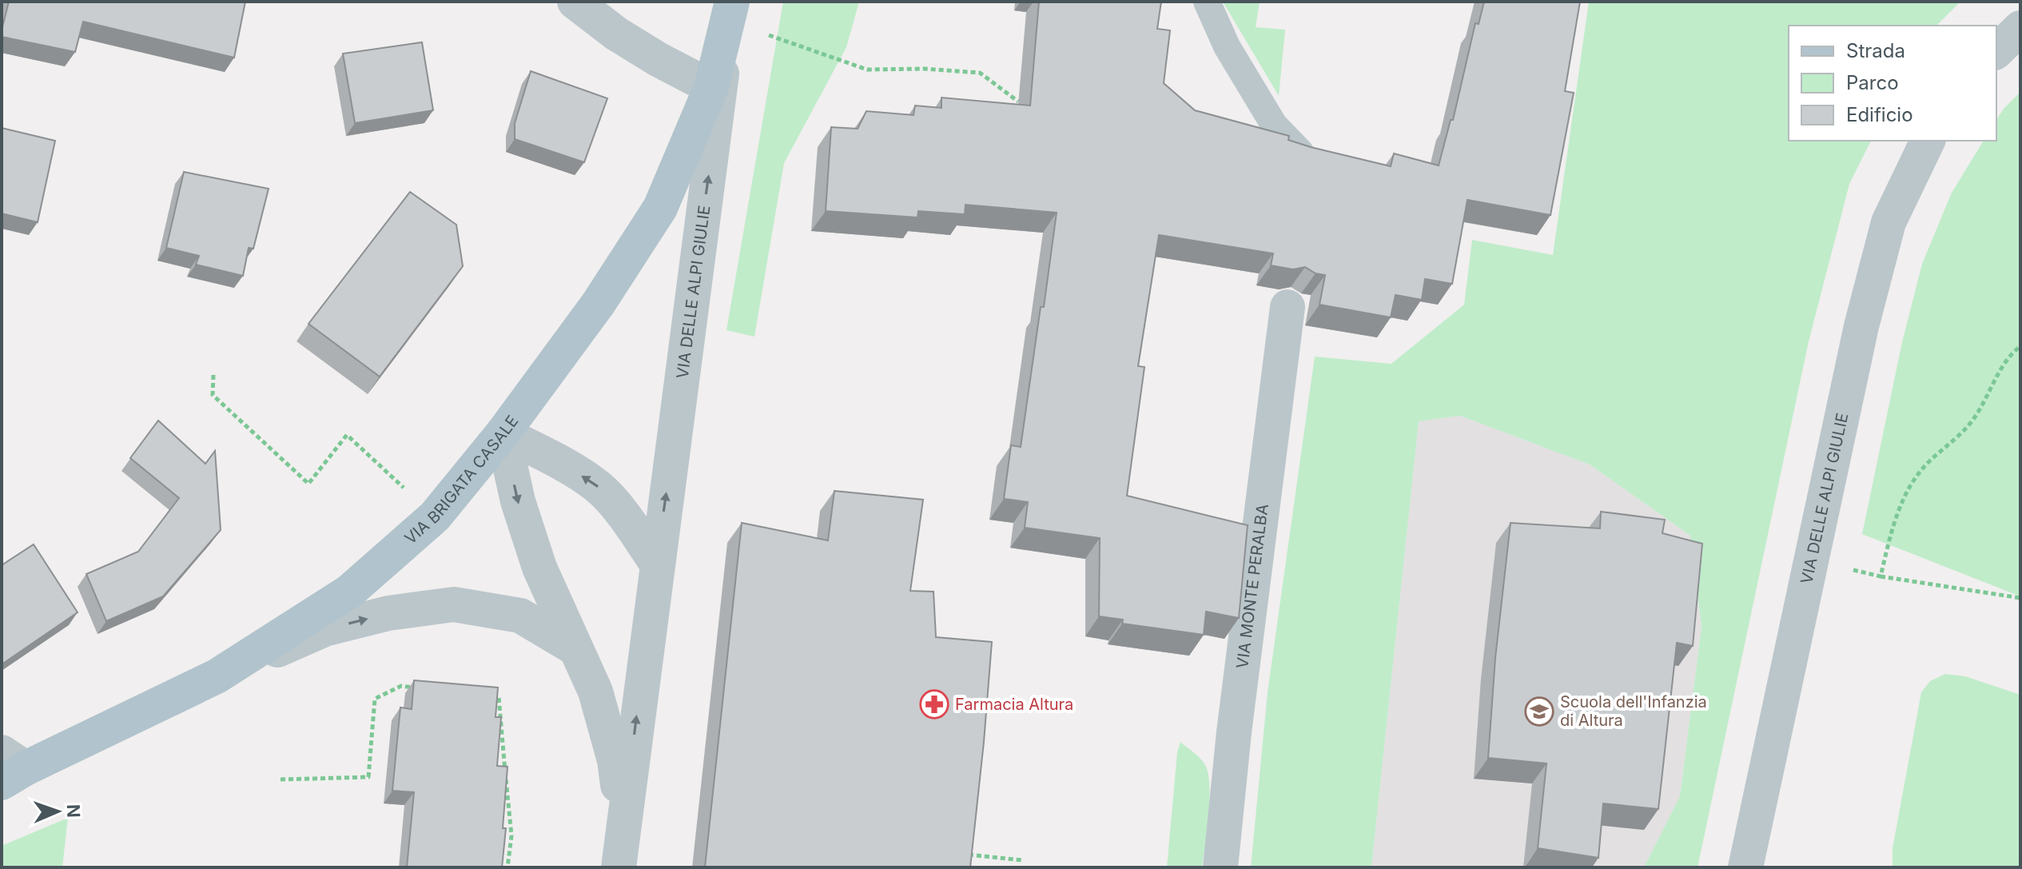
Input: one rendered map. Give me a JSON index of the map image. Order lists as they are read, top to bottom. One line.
{"streets":{"main road":["VIA BRIGATA CASALE"],"street":["VIA DELLE ALPI GIULIE","VIA MONTE PERALBA"]},"crossings":[["VIA DELLE ALPI GIULIE","VIA BRIGATA CASALE"]],"places":{"pharmacy":["Farmacia Altura"],"school or university":["Scuola dell'Infanzia di Altura"]},"legend":["Strada","Parco","Edificio"],"north":"right"}
